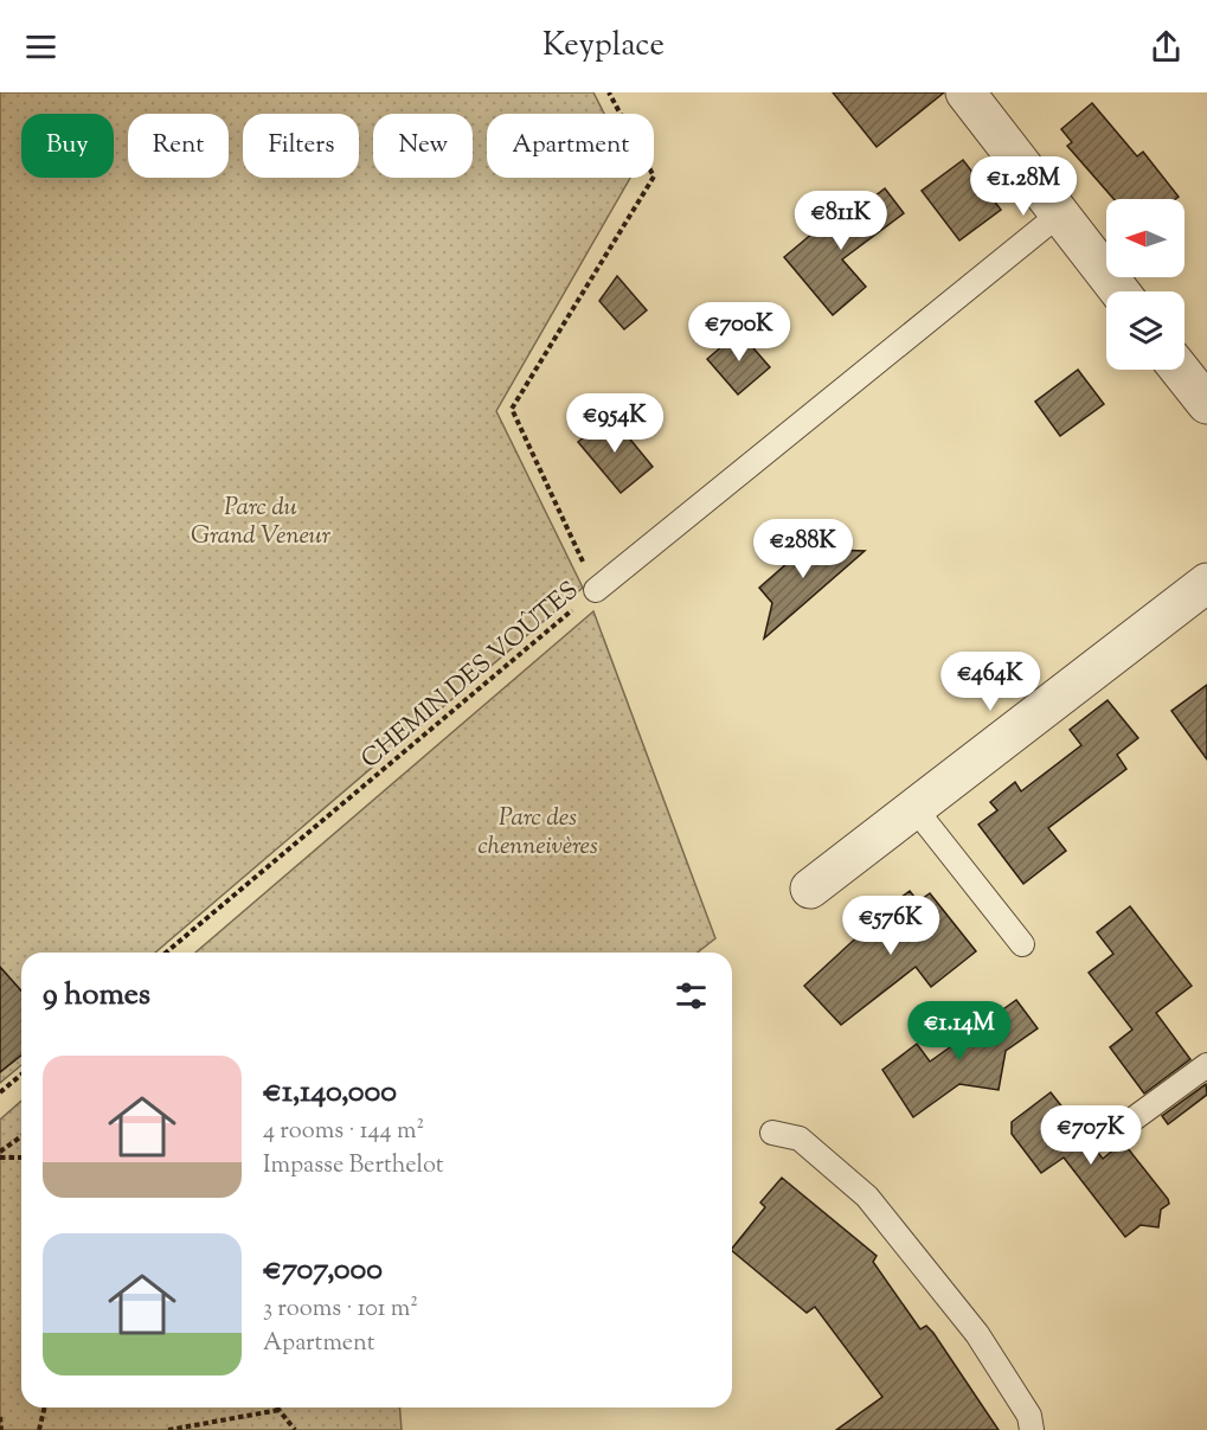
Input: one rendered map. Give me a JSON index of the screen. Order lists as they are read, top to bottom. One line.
{"streets":{"path":["CHEMIN DES VOÛTES"]},"parks":["Parc du Grand Veneur","Parc des chenneivères"],"north":"left","page":{"header":"Keyplace","chip":["Buy","Rent","Filters","New","Apartment"],"price":["€1.28M","€811K","€700K","€954K","€288K","€464K","€576K","€1.14M","€707K"],"heading":"9 homes","list":[{"name":"€1,140,000","note":"4 rooms · 144 m² · Impasse Berthelot"},{"name":"€707,000","note":"3 rooms · 101 m² · Apartment"}]}}
